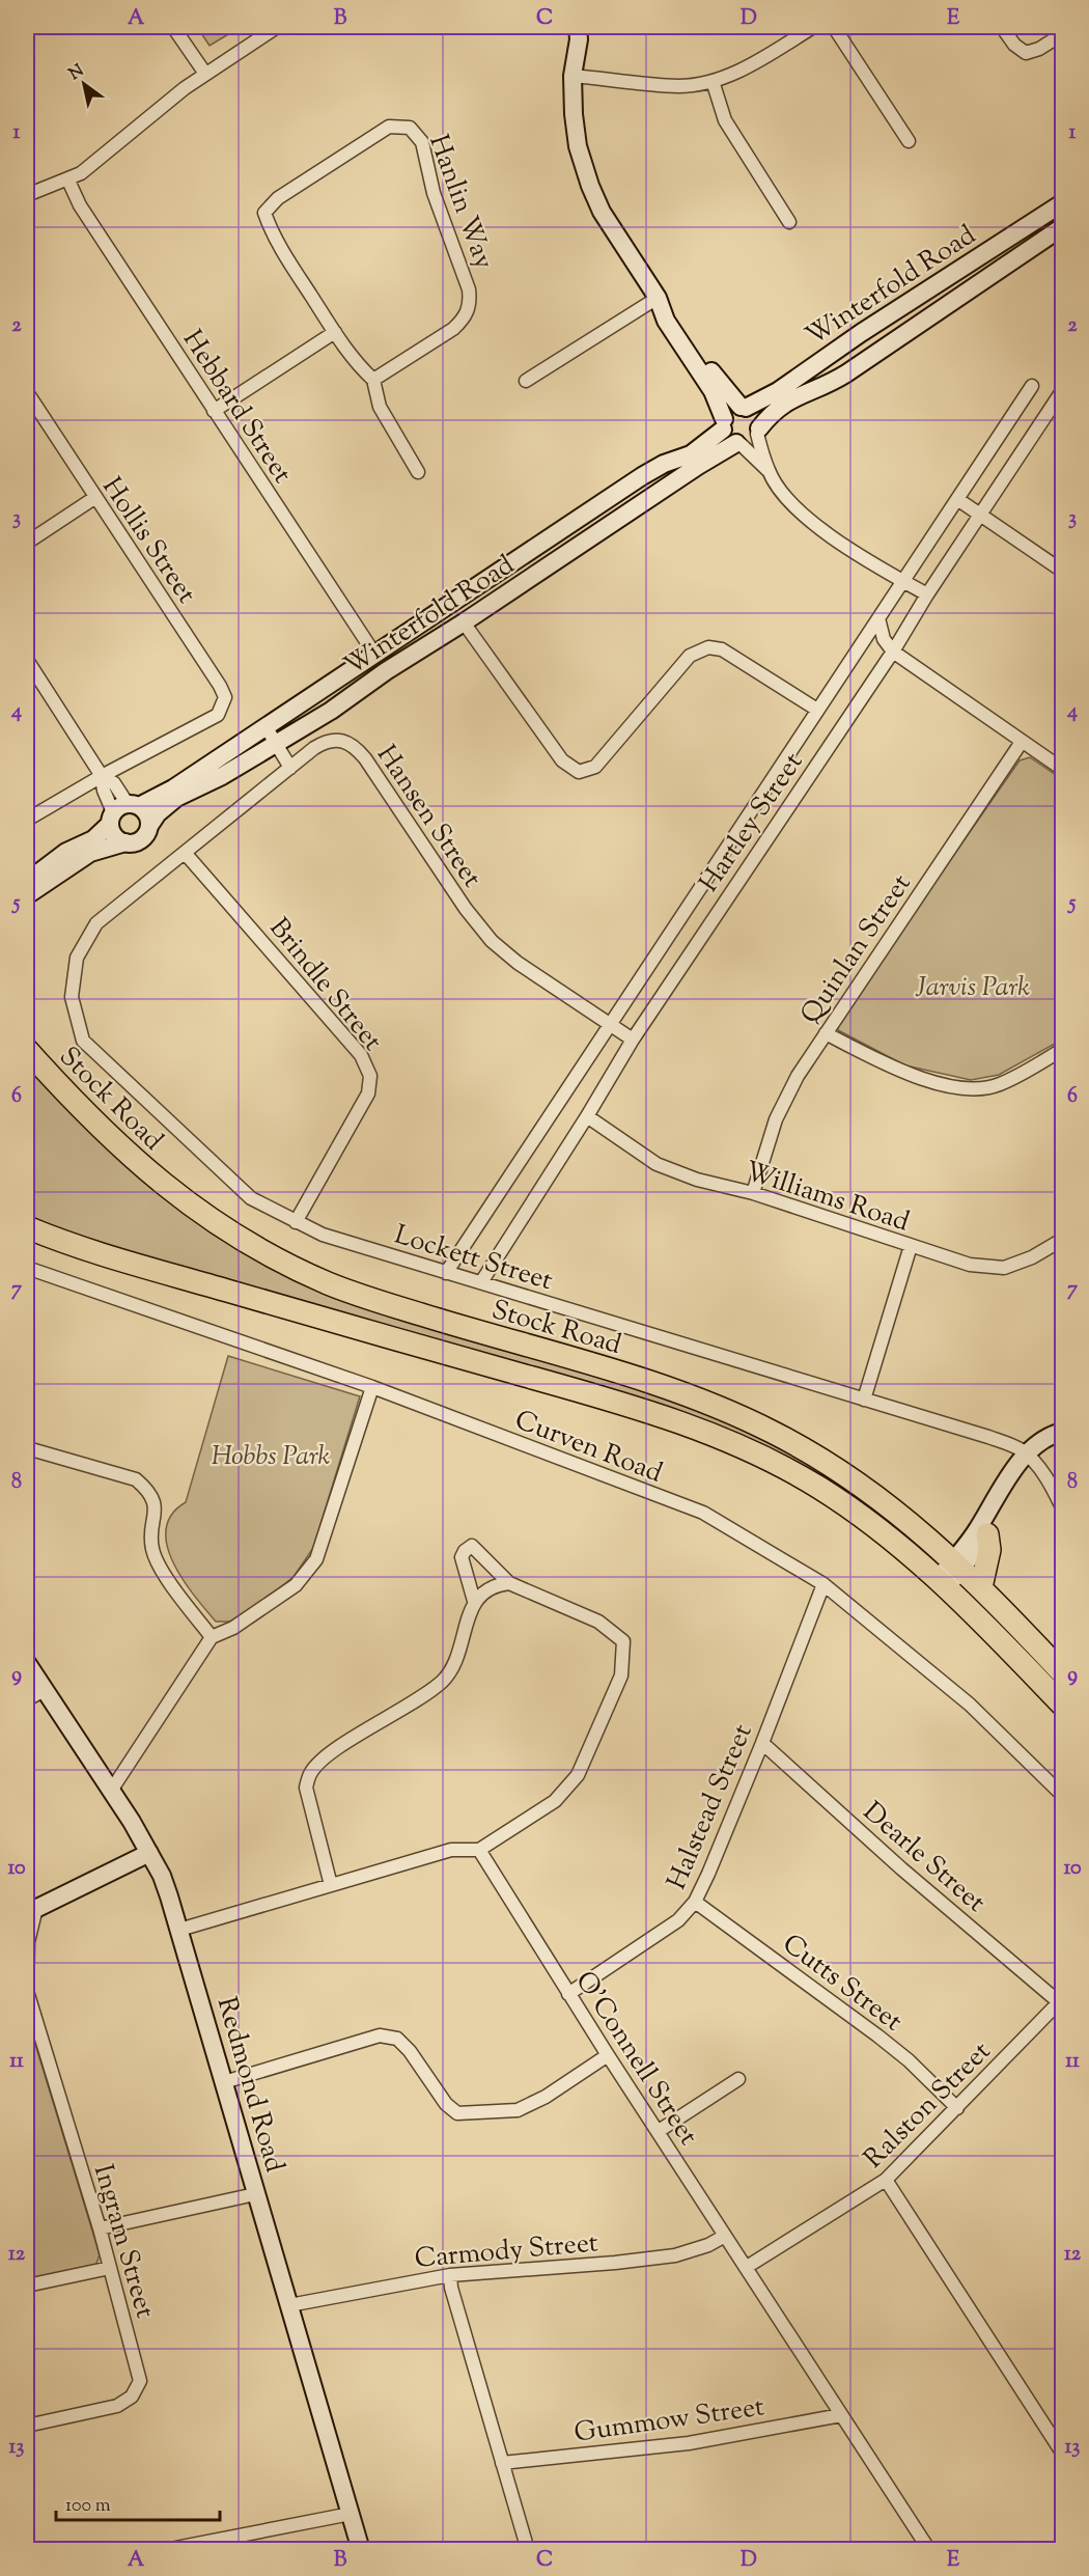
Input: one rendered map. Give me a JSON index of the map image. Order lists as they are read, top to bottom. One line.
{"streets":{"highway":["Stock Road"],"main road":["Winterfold Road","Redmond Road"],"street":["Hanlin Way","Hebbard Street","Hollis Street","Hansen Street","Hartley Street","Quinlan Street","Brindle Street","Williams Road","Lockett Street","Curven Road","Halstead Street","Dearle Street","Cutts Street","O'Connell Street","Ralston Street","Ingram Street","Carmody Street","Gummow Street"]},"crossings":[["Winterfold Road","Hebbard Street"],["Hansen Street","Hartley Street"],["Hansen Street","Brindle Street"],["Hansen Street","Lockett Street"],["Hartley Street","Williams Road"],["Hartley Street","Lockett Street"],["Quinlan Street","Williams Road"],["Brindle Street","Lockett Street"],["Curven Road","Halstead Street"],["Halstead Street","Dearle Street"],["Halstead Street","Cutts Street"],["Halstead Street","O'Connell Street"],["Dearle Street","Ralston Street"],["Cutts Street","Ralston Street"],["O'Connell Street","Ralston Street"],["O'Connell Street","Carmody Street"],["O'Connell Street","Gummow Street"],["Redmond Road","Carmody Street"]],"parks":["Jarvis Park","Hobbs Park"],"scale_bar":"100 m","north":"top left","grid":{"columns":["A","B","C","D","E"],"rows":["1","2","3","4","5","6","7","8","9","10","11","12","13"]}}
